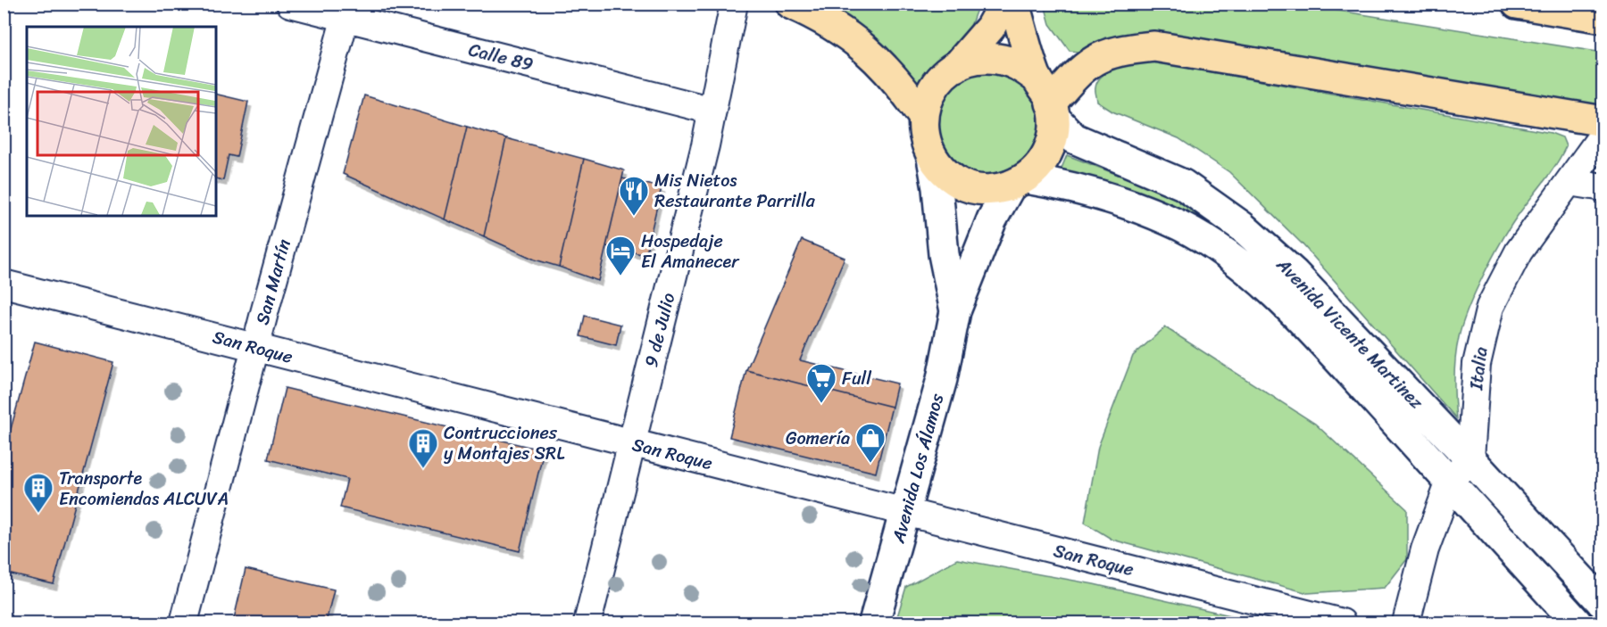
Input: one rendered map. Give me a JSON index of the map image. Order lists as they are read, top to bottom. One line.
{"streets":{"main road":["Avenida Vicente Martinez","Avenida Los Álamos"],"street":["Calle 89","San Martín","9 de Julio","San Roque","Italia"]},"crossings":[["Calle 89","San Martín"],["Calle 89","9 de Julio"],["San Martín","San Roque"],["9 de Julio","San Roque"],["Avenida Vicente Martinez","Italia"],["Avenida Vicente Martinez","Avenida Los Álamos"],["San Roque","Avenida Los Álamos"]],"places":{"restaurant":["Mis Nietos Restaurante Parrilla"],"hotel":["Hospedaje El Amanecer"],"supermarket":["Full"],"shop":["Gomería"],"building":["Contrucciones y Montajes SRL","Transporte Encomiendas ALCUVA"]}}
